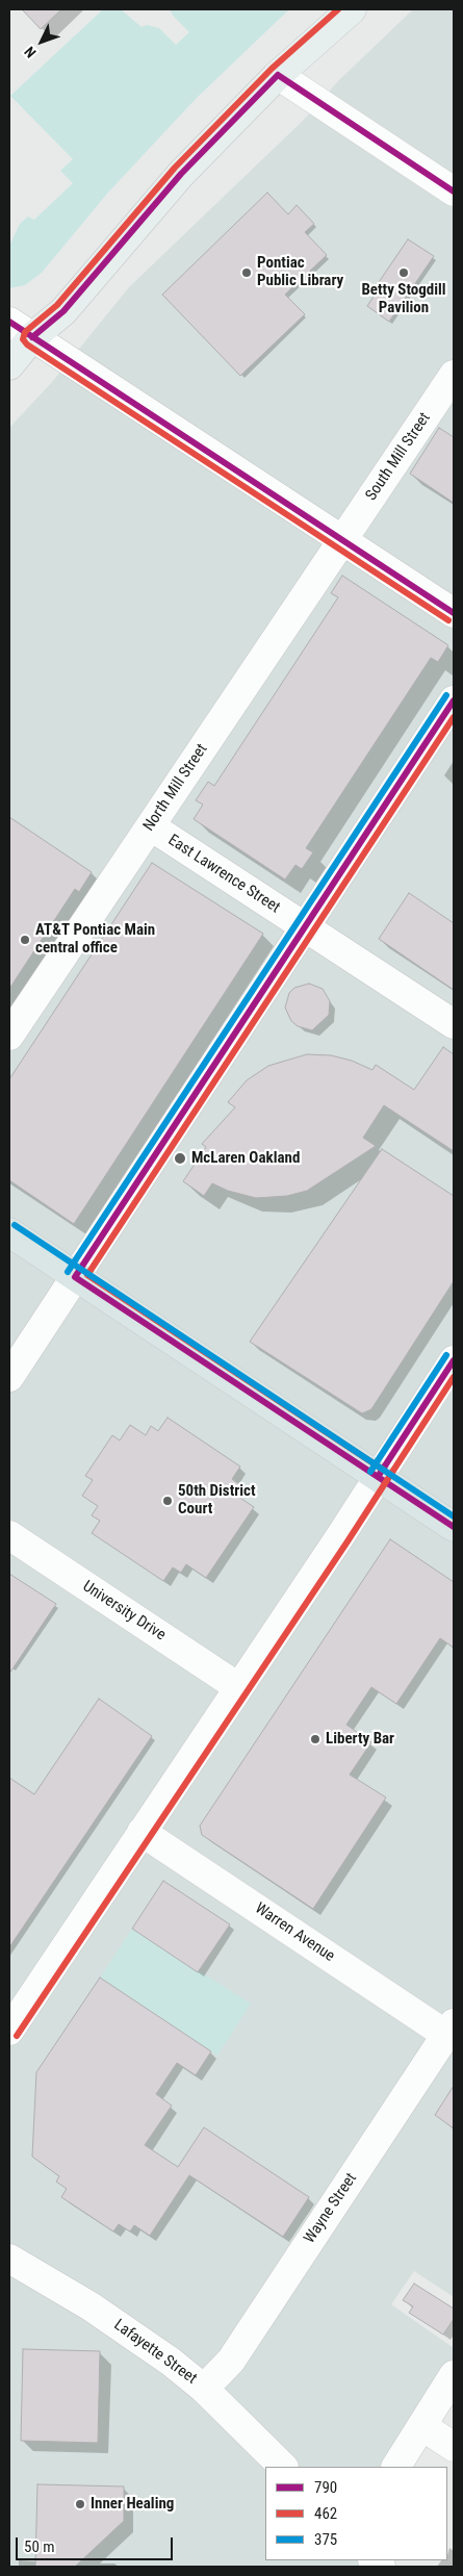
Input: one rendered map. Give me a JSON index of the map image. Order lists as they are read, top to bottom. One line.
{"streets":{"street":["South Mill Street","North Mill Street","East Lawrence Street","University Drive","Warren Avenue","Wayne Street","Lafayette Street"]},"crossings":[["South Mill Street","North Mill Street"],["North Mill Street","East Lawrence Street"],["Warren Avenue","Wayne Street"],["Wayne Street","Lafayette Street"]],"places":["Pontiac Public Library","Betty Stogdill Pavilion","AT&T Pontiac Main central office","McLaren Oakland","50th District Court","Liberty Bar","Inner Healing"],"lines":["transit line 462","transit line 790","transit line 375"],"legend":["790","462","375"],"scale_bar":"50 m","north":"bottom left"}
